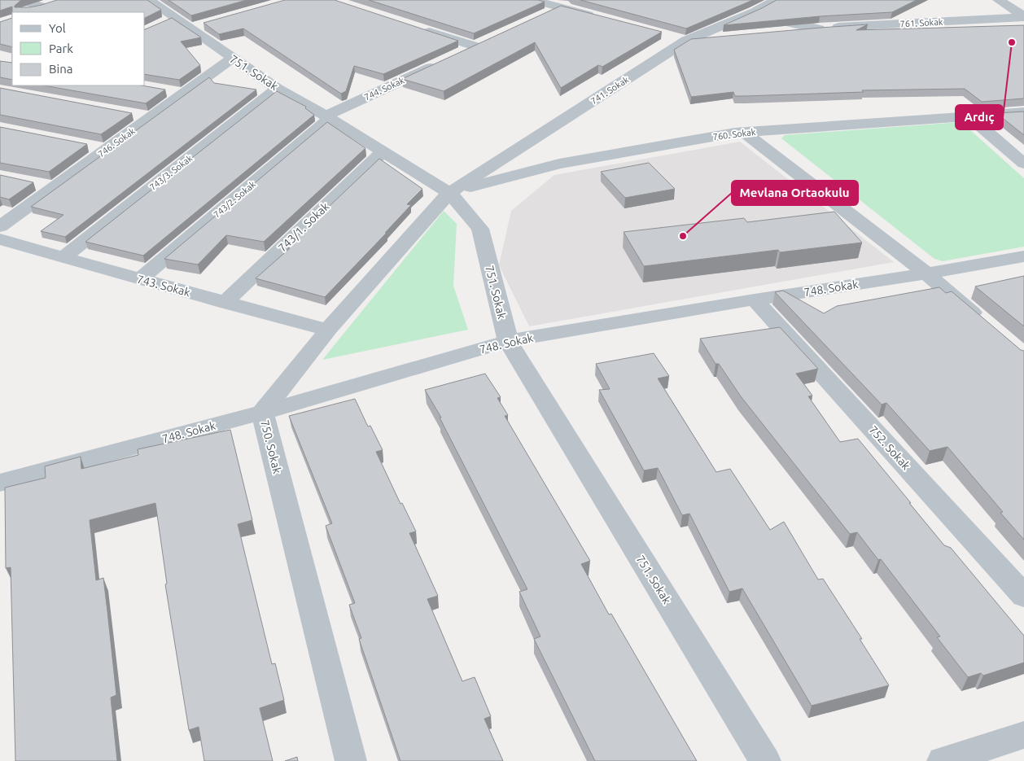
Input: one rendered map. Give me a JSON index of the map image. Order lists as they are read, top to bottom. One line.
{"streets":{"street":["761. Sokak","751. Sokak","744. Sokak","741. Sokak","760. Sokak","746. Sokak","743/3. Sokak","743/2. Sokak","743/1. Sokak","743. Sokak","748. Sokak","750. Sokak","752. Sokak"]},"crossings":[["761. Sokak","741. Sokak"],["751. Sokak","744. Sokak"],["751. Sokak","741. Sokak"],["751. Sokak","760. Sokak"],["751. Sokak","746. Sokak"],["751. Sokak","743/3. Sokak"],["751. Sokak","743/2. Sokak"],["751. Sokak","743/1. Sokak"],["751. Sokak","748. Sokak"],["751. Sokak","750. Sokak"],["744. Sokak","743/2. Sokak"],["741. Sokak","760. Sokak"],["741. Sokak","750. Sokak"],["760. Sokak","750. Sokak"],["743/3. Sokak","743. Sokak"],["743/2. Sokak","743. Sokak"],["743/1. Sokak","743. Sokak"],["743. Sokak","750. Sokak"],["748. Sokak","750. Sokak"],["748. Sokak","752. Sokak"]],"places":["Ardıç","Mevlana Ortaokulu"],"legend":["Yol","Park","Bina"]}
